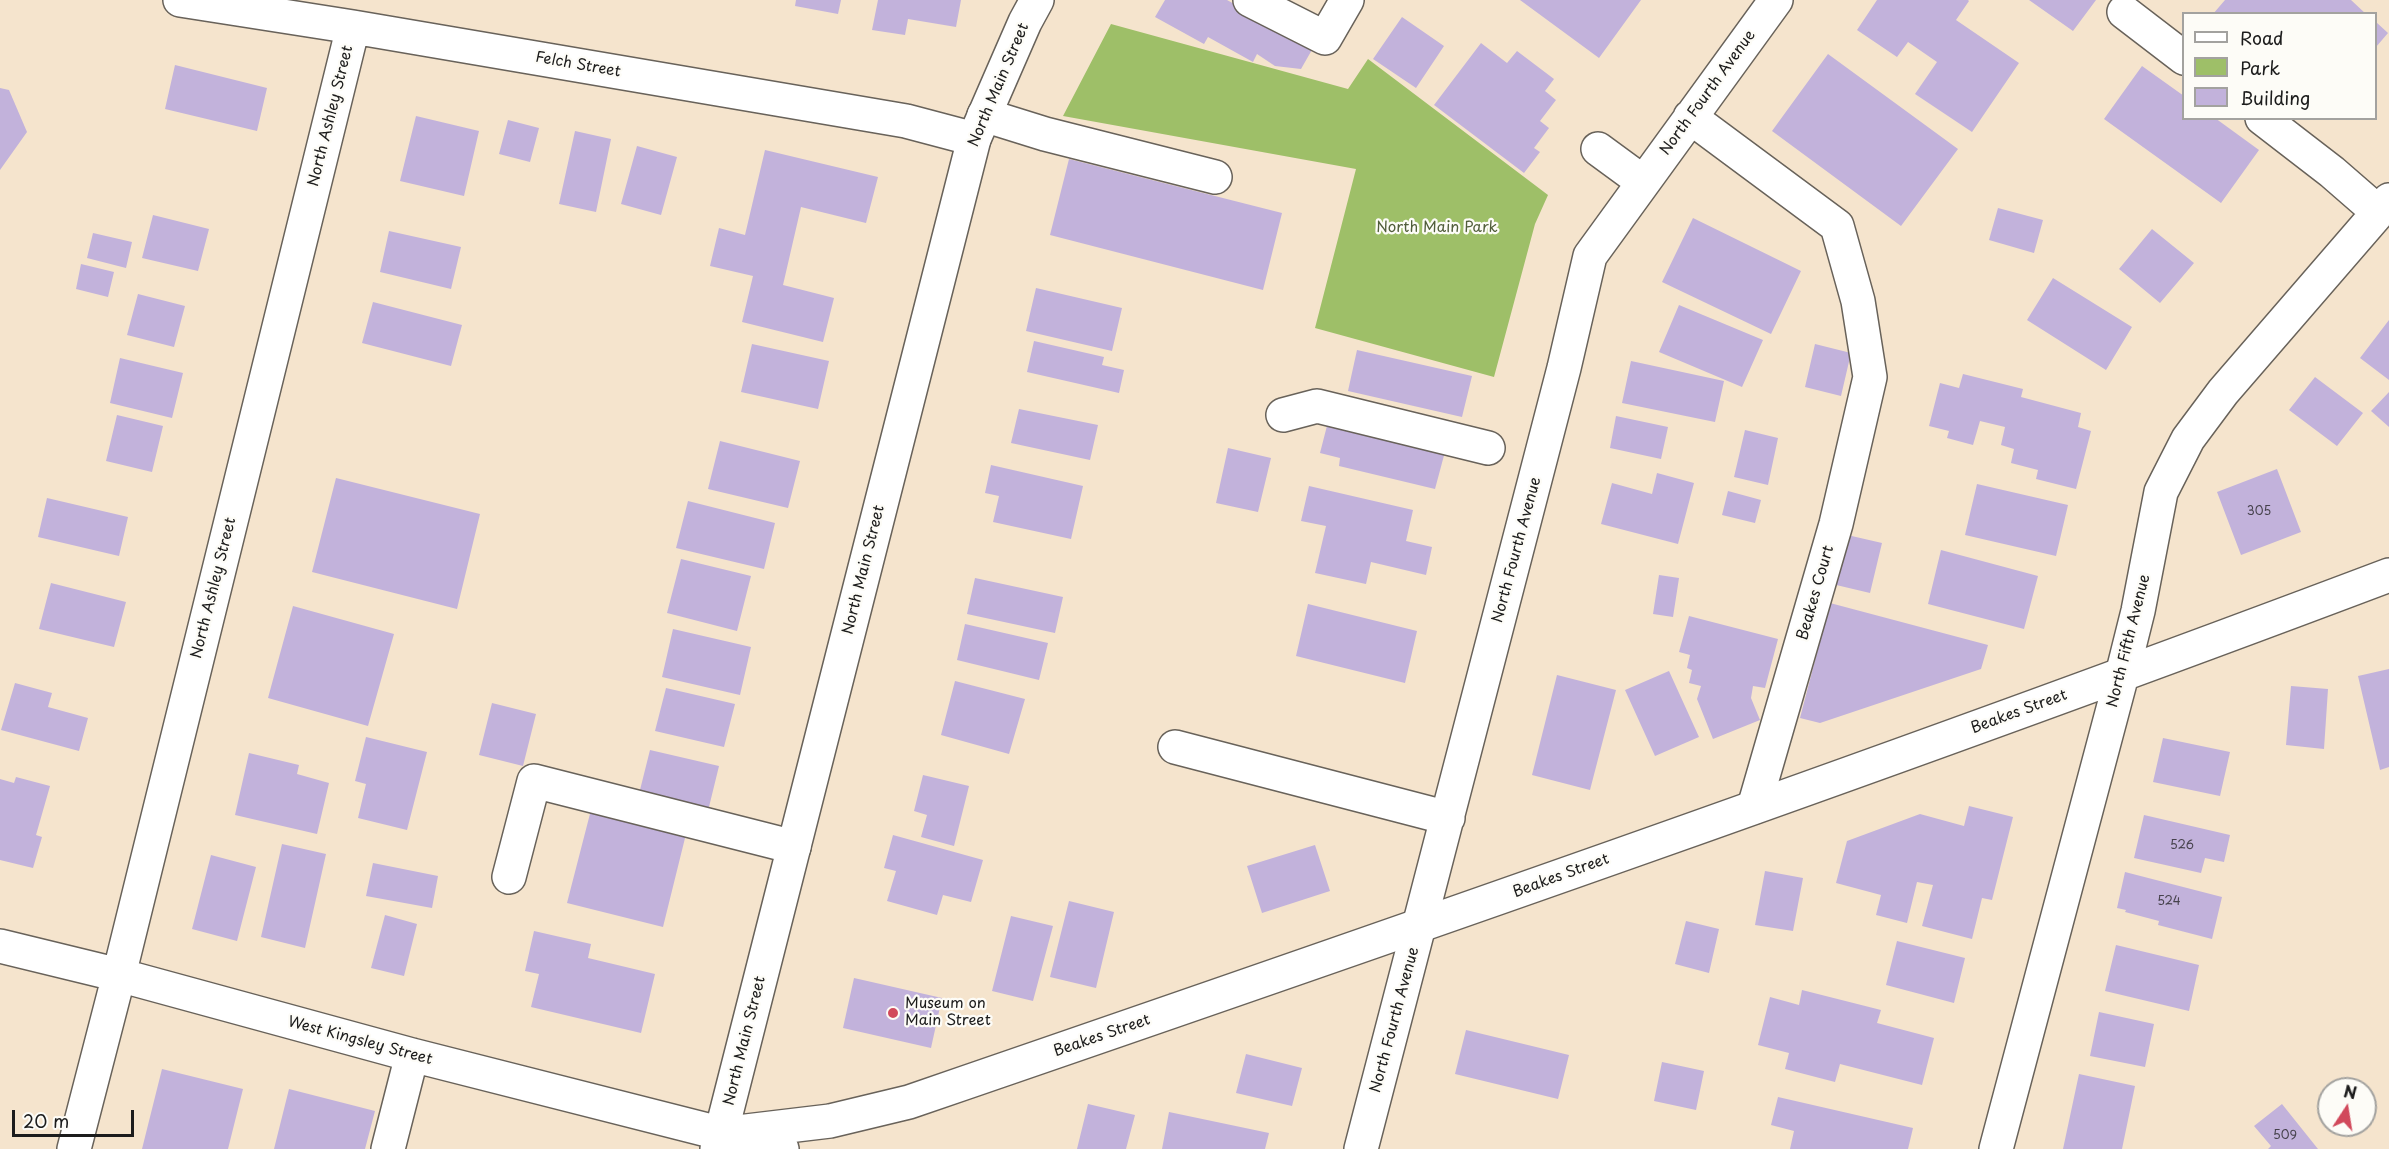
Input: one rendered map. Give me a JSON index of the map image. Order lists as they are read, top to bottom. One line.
{"streets":{"street":["Felch Street","North Main Street","North Fourth Avenue","North Ashley Street","Beakes Court","North Fifth Avenue","Beakes Street","West Kingsley Street"]},"crossings":[["Felch Street","North Main Street"],["Felch Street","North Ashley Street"],["North Main Street","Beakes Street"],["North Main Street","West Kingsley Street"],["North Fourth Avenue","Beakes Court"],["North Fourth Avenue","Beakes Street"],["North Ashley Street","West Kingsley Street"],["Beakes Court","Beakes Street"],["North Fifth Avenue","Beakes Street"],["Beakes Street","West Kingsley Street"]],"parks":["North Main Park"],"places":["Museum on Main Street"],"house_numbers":["305","526","524","509"],"legend":["Road","Park","Building"],"scale_bar":"20 m","north":"top"}
